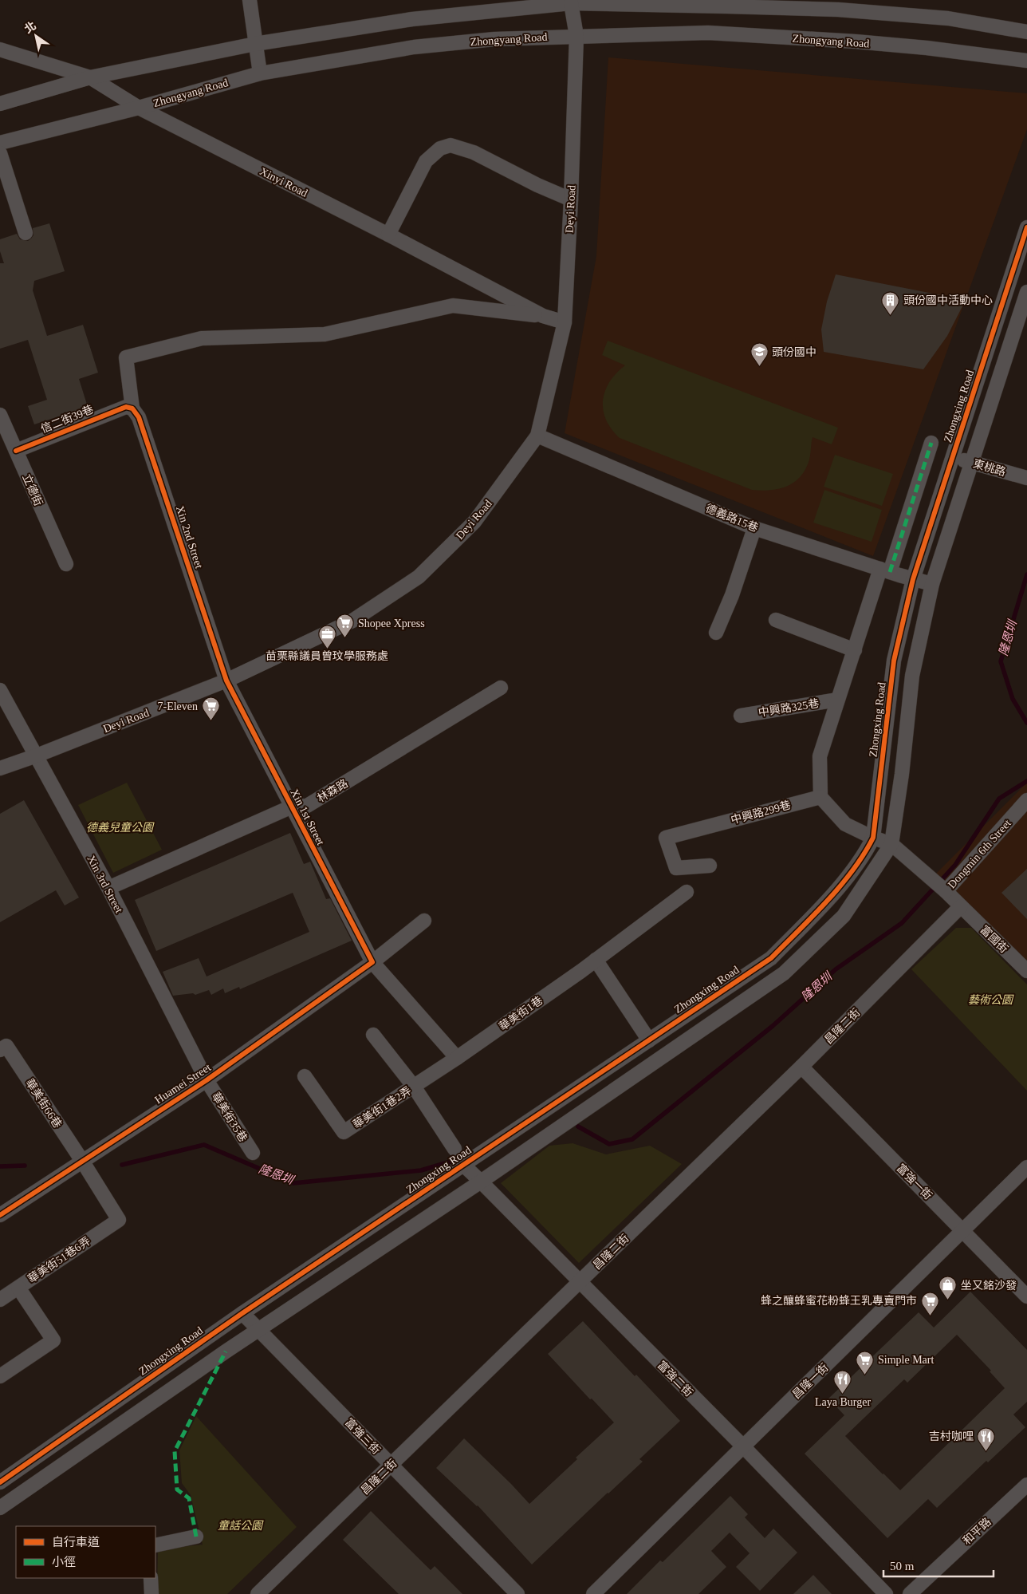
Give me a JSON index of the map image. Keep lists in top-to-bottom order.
{
  "streets": {
    "street": [
      "Zhongyang Road",
      "Xinyi Road",
      "Deyi Road",
      "Zhongxing Road",
      "信二街39巷",
      "東桃路",
      "立德街",
      "德義路15巷",
      "Xin 2nd Street",
      "中興路325巷",
      "林森路",
      "中興路299巷",
      "Xin 1st Street",
      "Dongmin 6th Street",
      "Xin 3rd Street",
      "富國街",
      "華美街1巷",
      "昌隆二街",
      "Huamei Street",
      "華美街66巷",
      "華美街1巷2弄",
      "華美街35巷",
      "富強一街",
      "華美街51巷6弄",
      "富強二街",
      "昌隆一街",
      "富強三街",
      "和平路"
    ]
  },
  "crossings": [
    ["Zhongyang Road", "Xinyi Road"],
    ["Zhongyang Road", "Deyi Road"],
    ["Xinyi Road", "Deyi Road"],
    ["Deyi Road", "德義路15巷"],
    ["Deyi Road", "Xin 2nd Street"],
    ["Deyi Road", "Xin 1st Street"],
    ["Deyi Road", "Xin 3rd Street"],
    ["Zhongxing Road", "東桃路"],
    ["Zhongxing Road", "德義路15巷"],
    ["Zhongxing Road", "富強二街"],
    ["Zhongxing Road", "富強三街"],
    ["信二街39巷", "立德街"],
    ["信二街39巷", "Xin 2nd Street"],
    ["Xin 2nd Street", "Xin 1st Street"],
    ["林森路", "Xin 1st Street"],
    ["林森路", "Xin 3rd Street"],
    ["Xin 1st Street", "Huamei Street"],
    ["Dongmin 6th Street", "富國街"],
    ["Dongmin 6th Street", "昌隆二街"],
    ["Xin 3rd Street", "Huamei Street"],
    ["Xin 3rd Street", "華美街35巷"],
    ["富國街", "昌隆二街"],
    ["華美街1巷", "華美街1巷2弄"],
    ["昌隆二街", "富強一街"],
    ["昌隆二街", "富強二街"],
    ["昌隆二街", "富強三街"],
    ["Huamei Street", "華美街66巷"],
    ["Huamei Street", "華美街35巷"],
    ["華美街66巷", "華美街51巷6弄"],
    ["富強一街", "昌隆一街"],
    ["富強二街", "昌隆一街"]
  ],
  "water": ["隆恩圳"],
  "parks": ["德義兒童公園", "藝術公園", "童話公園"],
  "places": {
    "building": ["頭份國中活動中心"],
    "school or university": ["頭份國中"],
    "supermarket": [
      "Shopee Xpress",
      "7-Eleven",
      "蜂之釀蜂蜜花粉蜂王乳專賣門市",
      "Simple Mart"
    ],
    "office": ["苗栗縣議員曾玟學服務處"],
    "shop": ["坐又銘沙發"],
    "restaurant": ["Laya Burger", "吉村咖哩"]
  },
  "legend": ["自行車道", "小徑"],
  "scale_bar": "50 m",
  "north": "top left"
}
